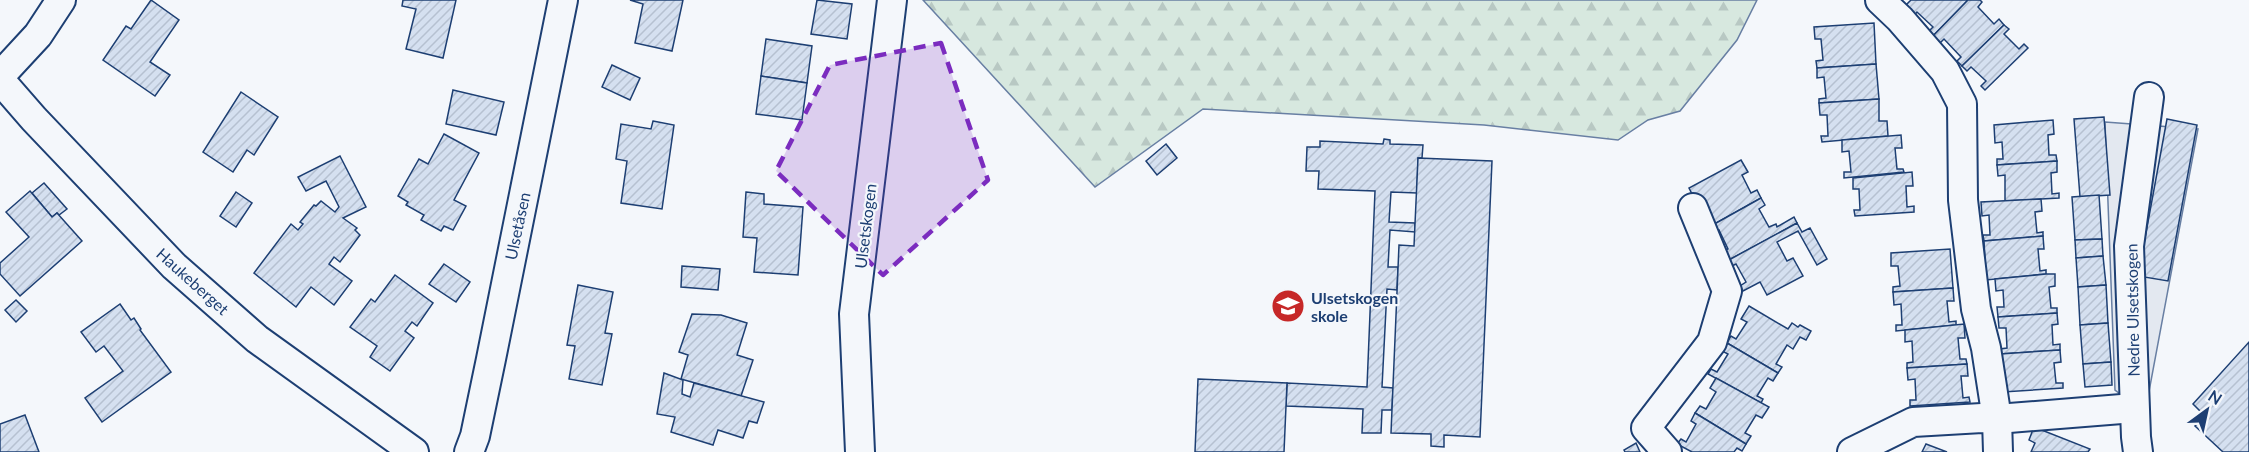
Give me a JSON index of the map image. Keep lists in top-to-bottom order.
{
  "streets": {
    "street": [
      "Ulsetåsen",
      "Ulsetskogen",
      "Haukeberget",
      "Nedre Ulsetskogen"
    ]
  },
  "places": {
    "school or university": ["Ulsetskogen skole"]
  },
  "north": "top right"
}
